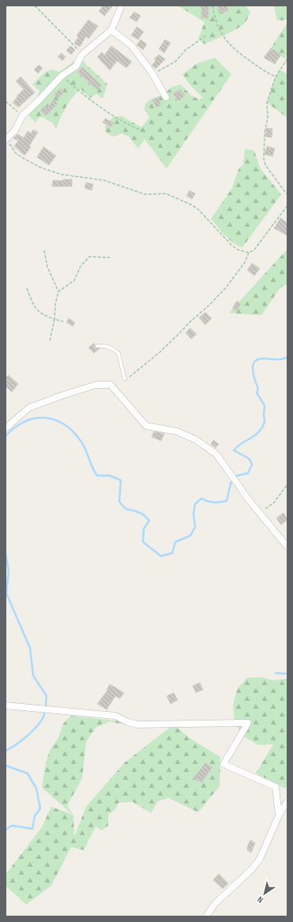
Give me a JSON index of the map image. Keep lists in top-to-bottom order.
{
  "north": "bottom left"
}
